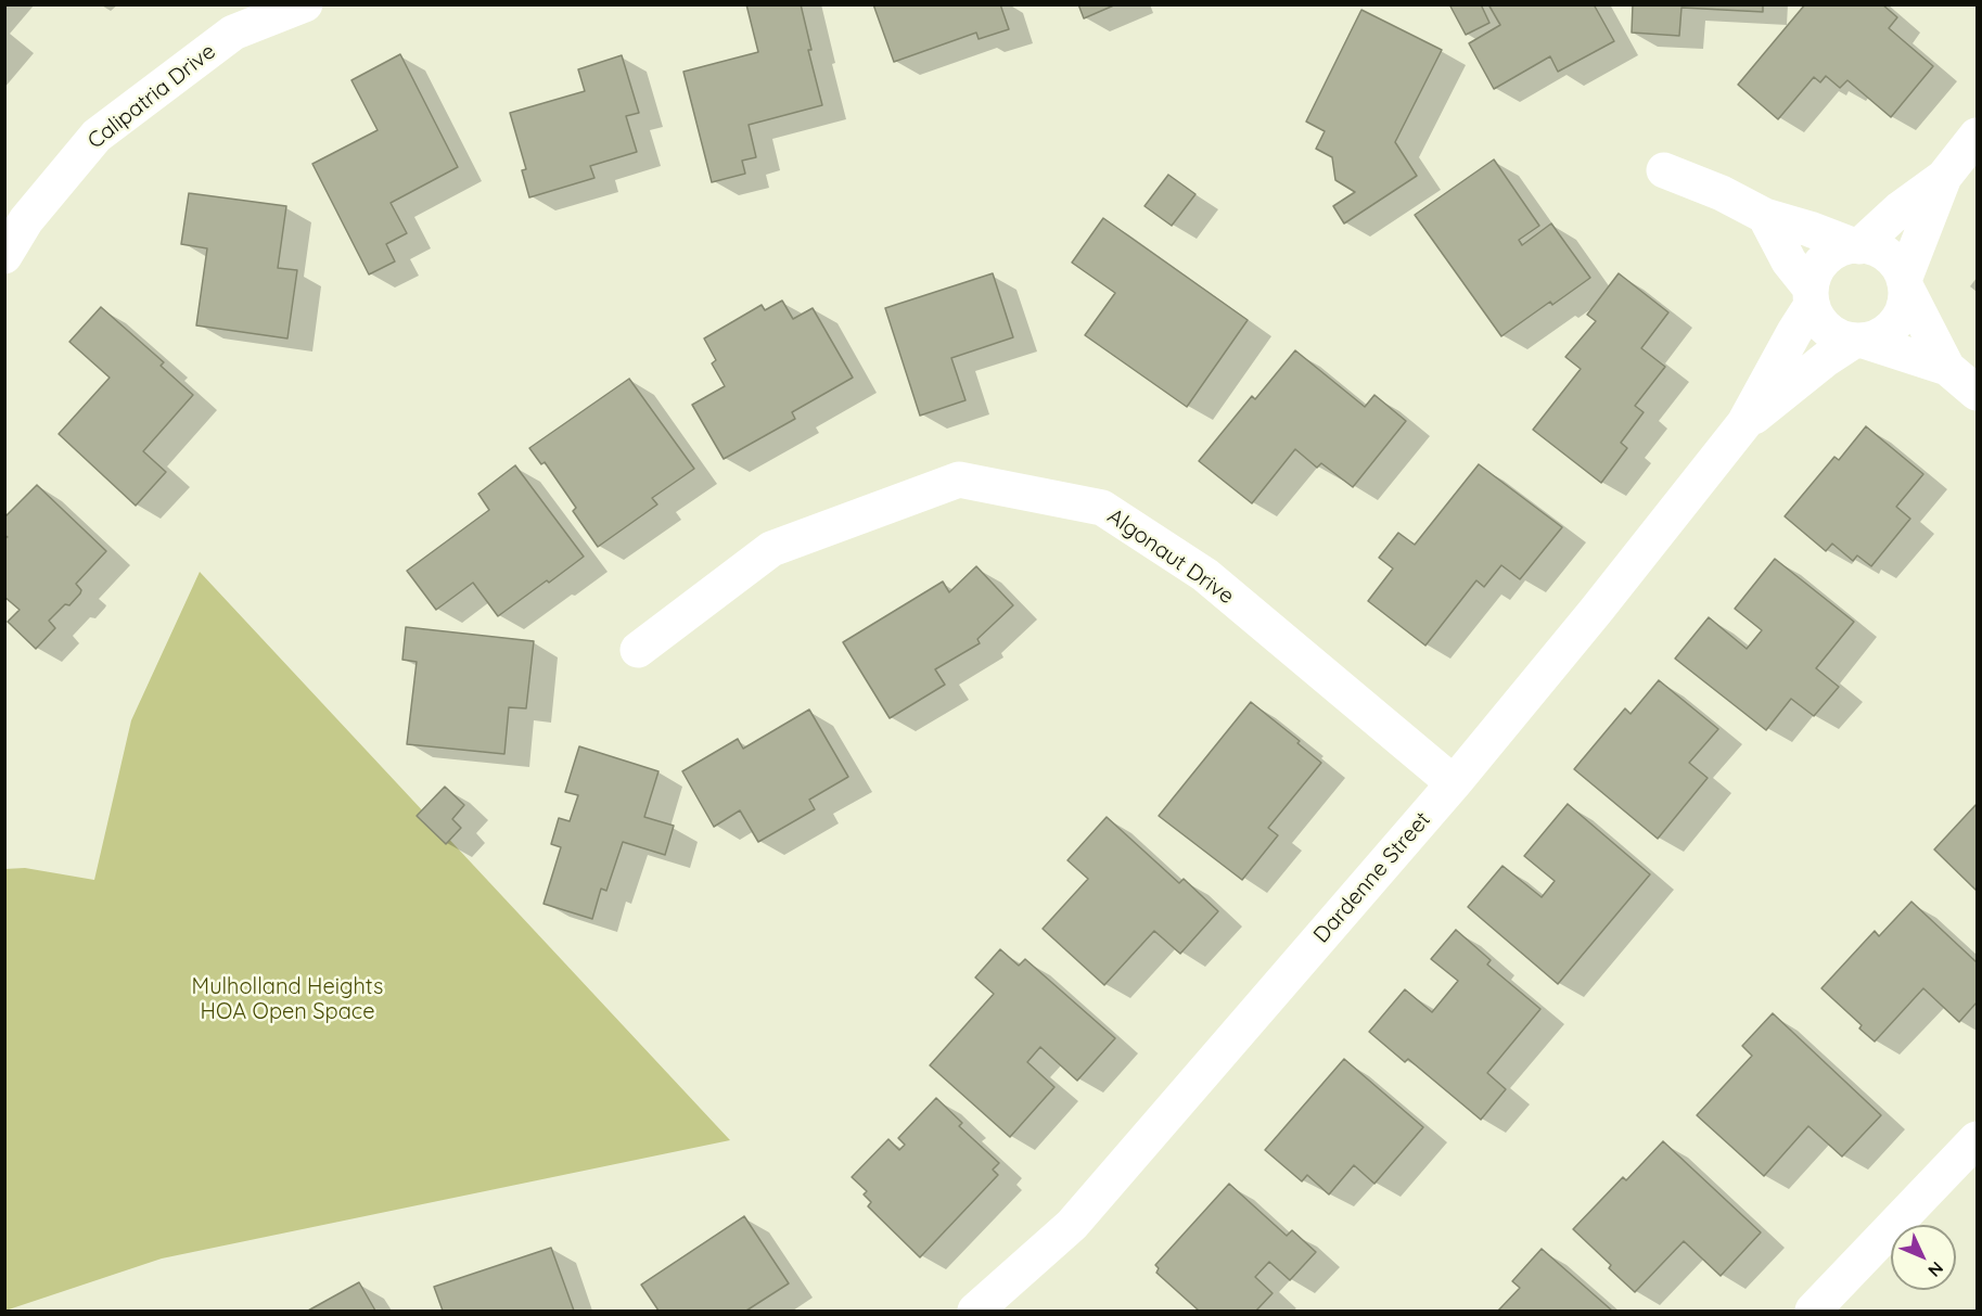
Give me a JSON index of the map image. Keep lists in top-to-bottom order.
{
  "streets": {
    "street": ["Calipatria Drive", "Algonaut Drive", "Dardenne Street"]
  },
  "crossings": [
    ["Algonaut Drive", "Dardenne Street"]
  ],
  "parks": ["Mulholland Heights HOA Open Space"],
  "north": "bottom right"
}
